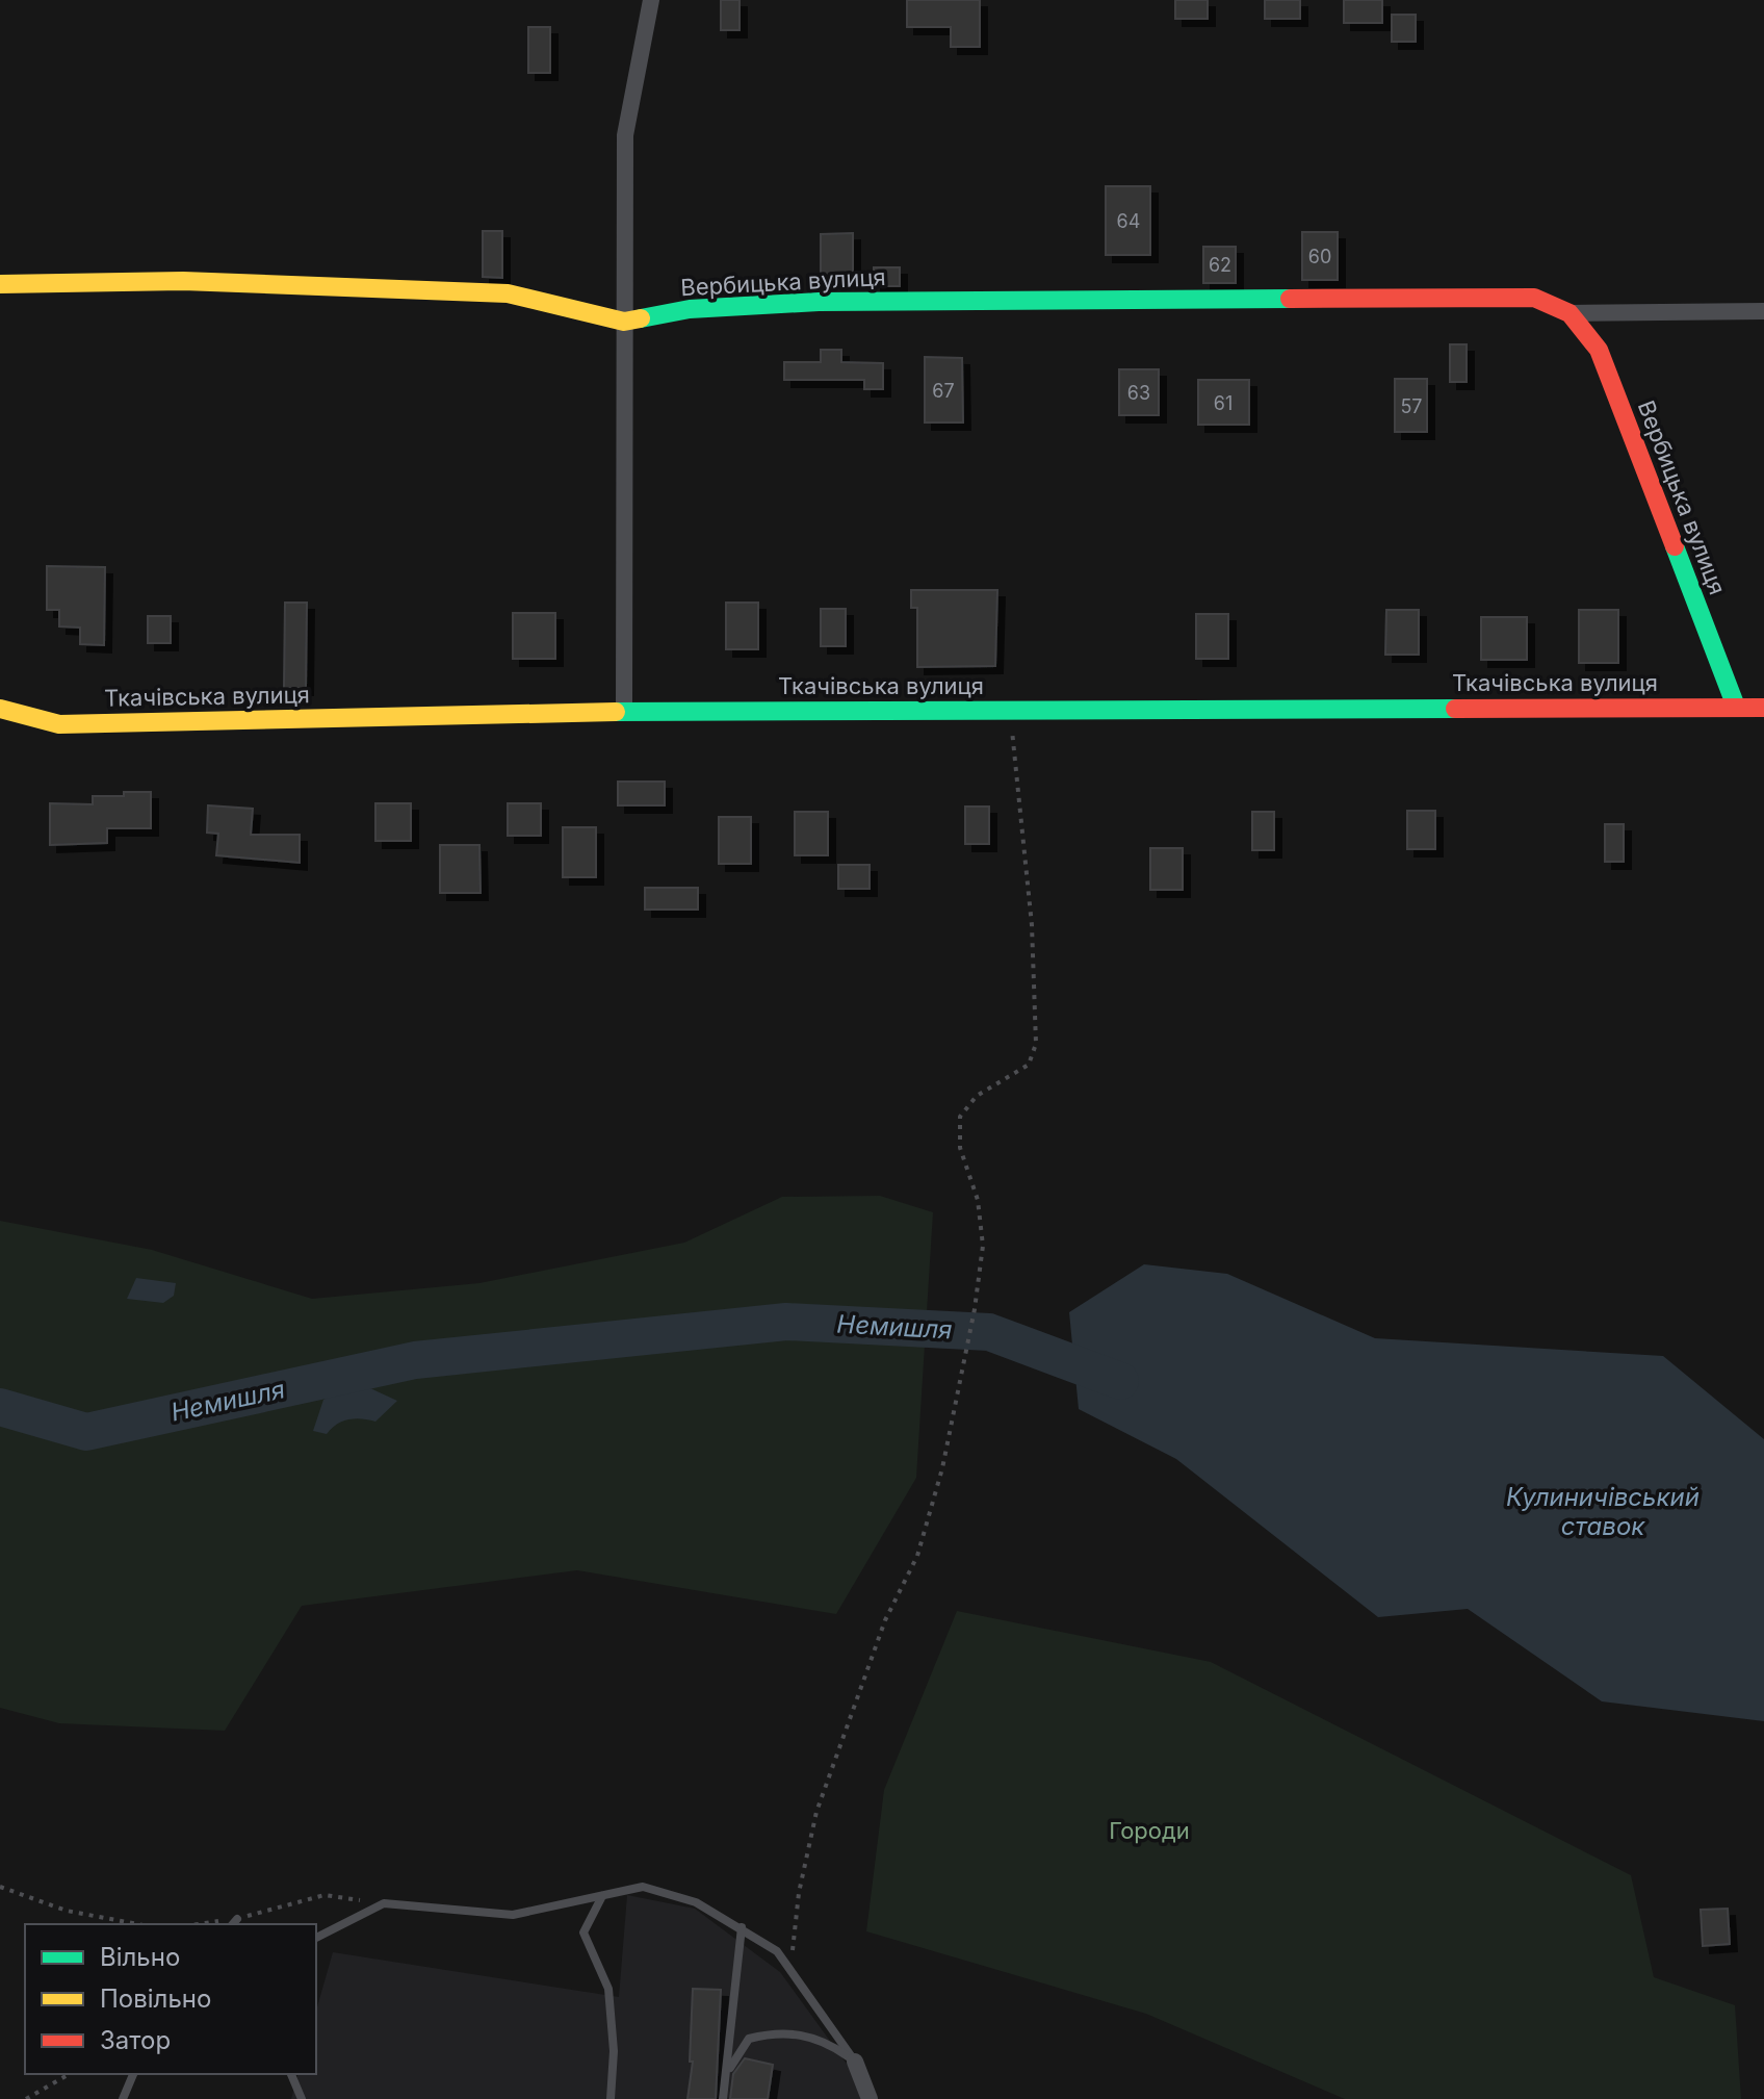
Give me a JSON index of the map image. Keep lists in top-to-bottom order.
{
  "streets": {
    "street": ["Вербицька вулиця", "Ткачівська вулиця"]
  },
  "crossings": [
    ["Вербицька вулиця", "Ткачівська вулиця"]
  ],
  "water": ["Немишля", "Кулиничівський ставок"],
  "parks": ["Городи"],
  "house_numbers": [
    "64",
    "60",
    "62",
    "67",
    "63",
    "61",
    "57"
  ],
  "legend": ["Вільно", "Повільно", "Затор"]
}
